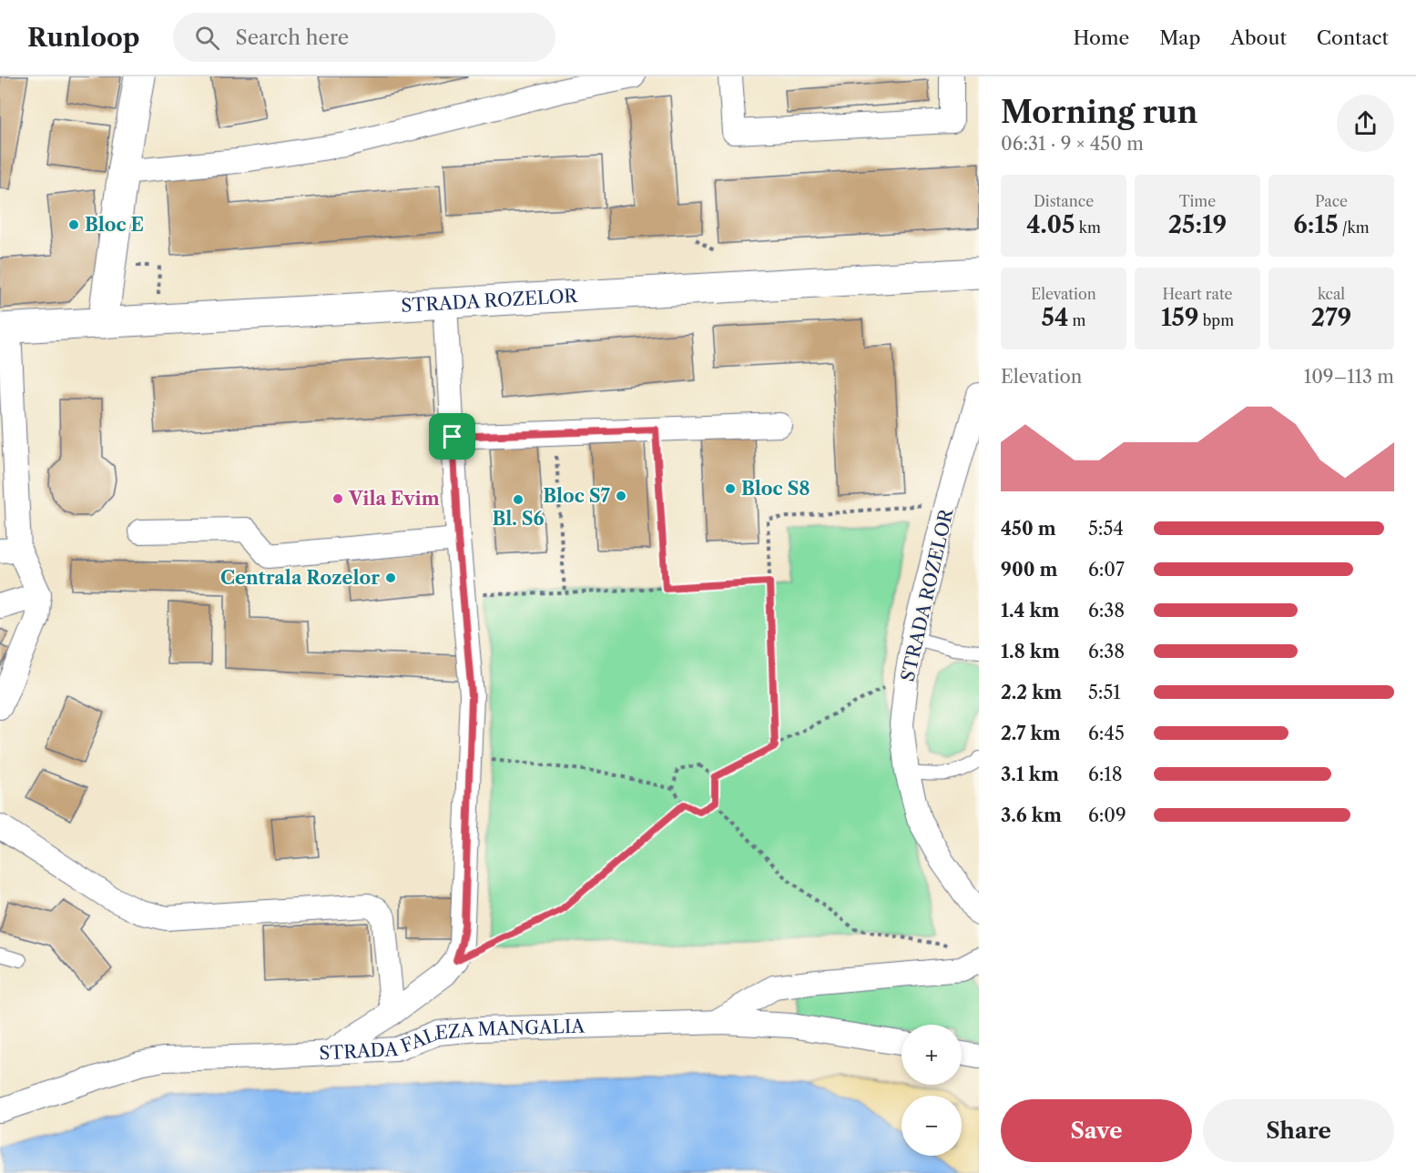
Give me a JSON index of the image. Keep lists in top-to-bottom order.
{
  "streets": {
    "street": ["STRADA ROZELOR", "STRADA FALEZA MANGALIA"]
  },
  "places": [
    "Bloc E",
    "Bloc S8",
    "Bloc S7",
    "Vila Evim",
    "Bl. S6",
    "Centrala Rozelor"
  ],
  "page": {
    "header": "Runloop",
    "search": "Search here",
    "nav": [
      "Home",
      "Map",
      "About",
      "Contact"
    ],
    "heading": ["Morning run", "06:31 · 9 × 450 m"],
    "stats": [
      ["Distance", "4.05 km"],
      ["Time", "25:19"],
      ["Pace", "6:15 /km"],
      ["Elevation", "54 m"],
      ["Heart rate", "159 bpm"],
      ["kcal", "279"]
    ],
    "chart": ["Elevation", "109–113 m"],
    "list": [
      {
        "name": "450 m",
        "note": "5:54"
      },
      {
        "name": "900 m",
        "note": "6:07"
      },
      {
        "name": "1.4 km",
        "note": "6:38"
      },
      {
        "name": "1.8 km",
        "note": "6:38"
      },
      {
        "name": "2.2 km",
        "note": "5:51"
      },
      {
        "name": "2.7 km",
        "note": "6:45"
      },
      {
        "name": "3.1 km",
        "note": "6:18"
      },
      {
        "name": "3.6 km",
        "note": "6:09"
      }
    ],
    "map_buttons": ["+", "−"],
    "buttons": ["Save", "Share"]
  }
}
